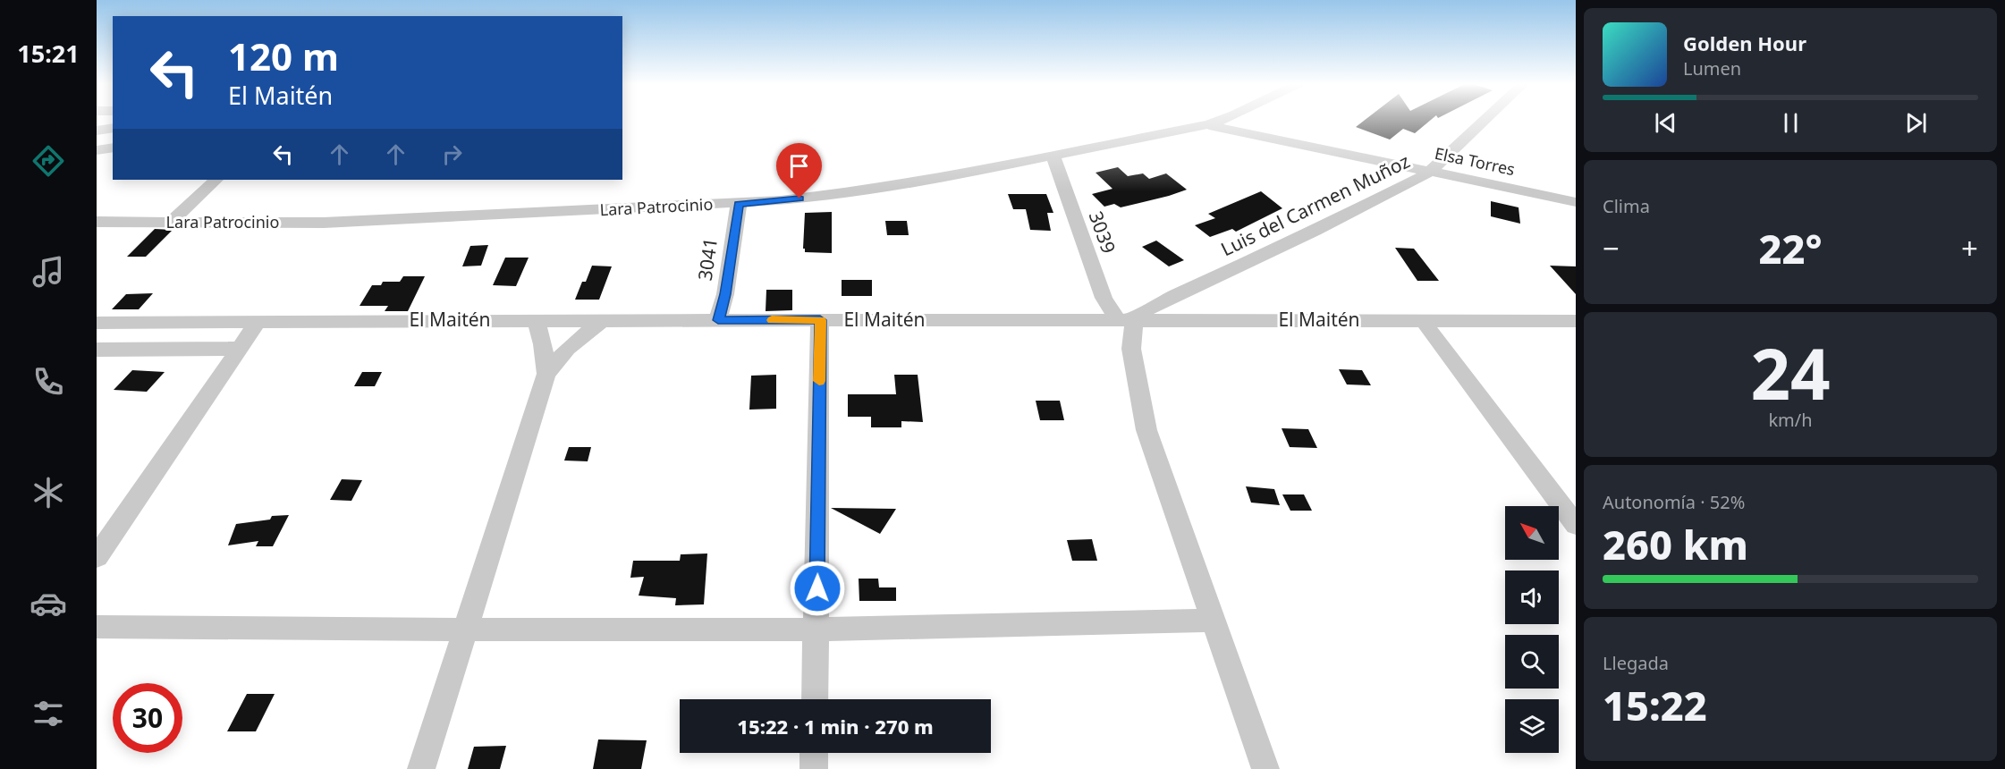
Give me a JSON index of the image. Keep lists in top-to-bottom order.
{
  "streets": {
    "street": [
      "Elsa Torres",
      "Luis del Carmen Muñoz",
      "Lara Patrocinio",
      "3039",
      "3041",
      "El Maitén"
    ]
  },
  "crossings": [
    ["Elsa Torres", "Luis del Carmen Muñoz"],
    ["Elsa Torres", "Lara Patrocinio"],
    ["Luis del Carmen Muñoz", "3039"],
    ["Luis del Carmen Muñoz", "El Maitén"],
    ["Lara Patrocinio", "3039"],
    ["Lara Patrocinio", "3041"],
    ["3039", "El Maitén"],
    ["3041", "El Maitén"]
  ],
  "north": "top left",
  "page": {
    "tabs": "15:21",
    "turn": ["120 m", "El Maitén"],
    "song": ["Golden Hour", "Lumen"],
    "tile": [
      "Clima",
      ["24", "km/h"],
      ["Autonomía · 52%", "260 km"],
      ["Llegada", "15:22"]
    ],
    "heat": ["−", "22°", "+"],
    "limit": "30",
    "trip": "15:22 · 1 min · 270 m"
  }
}
